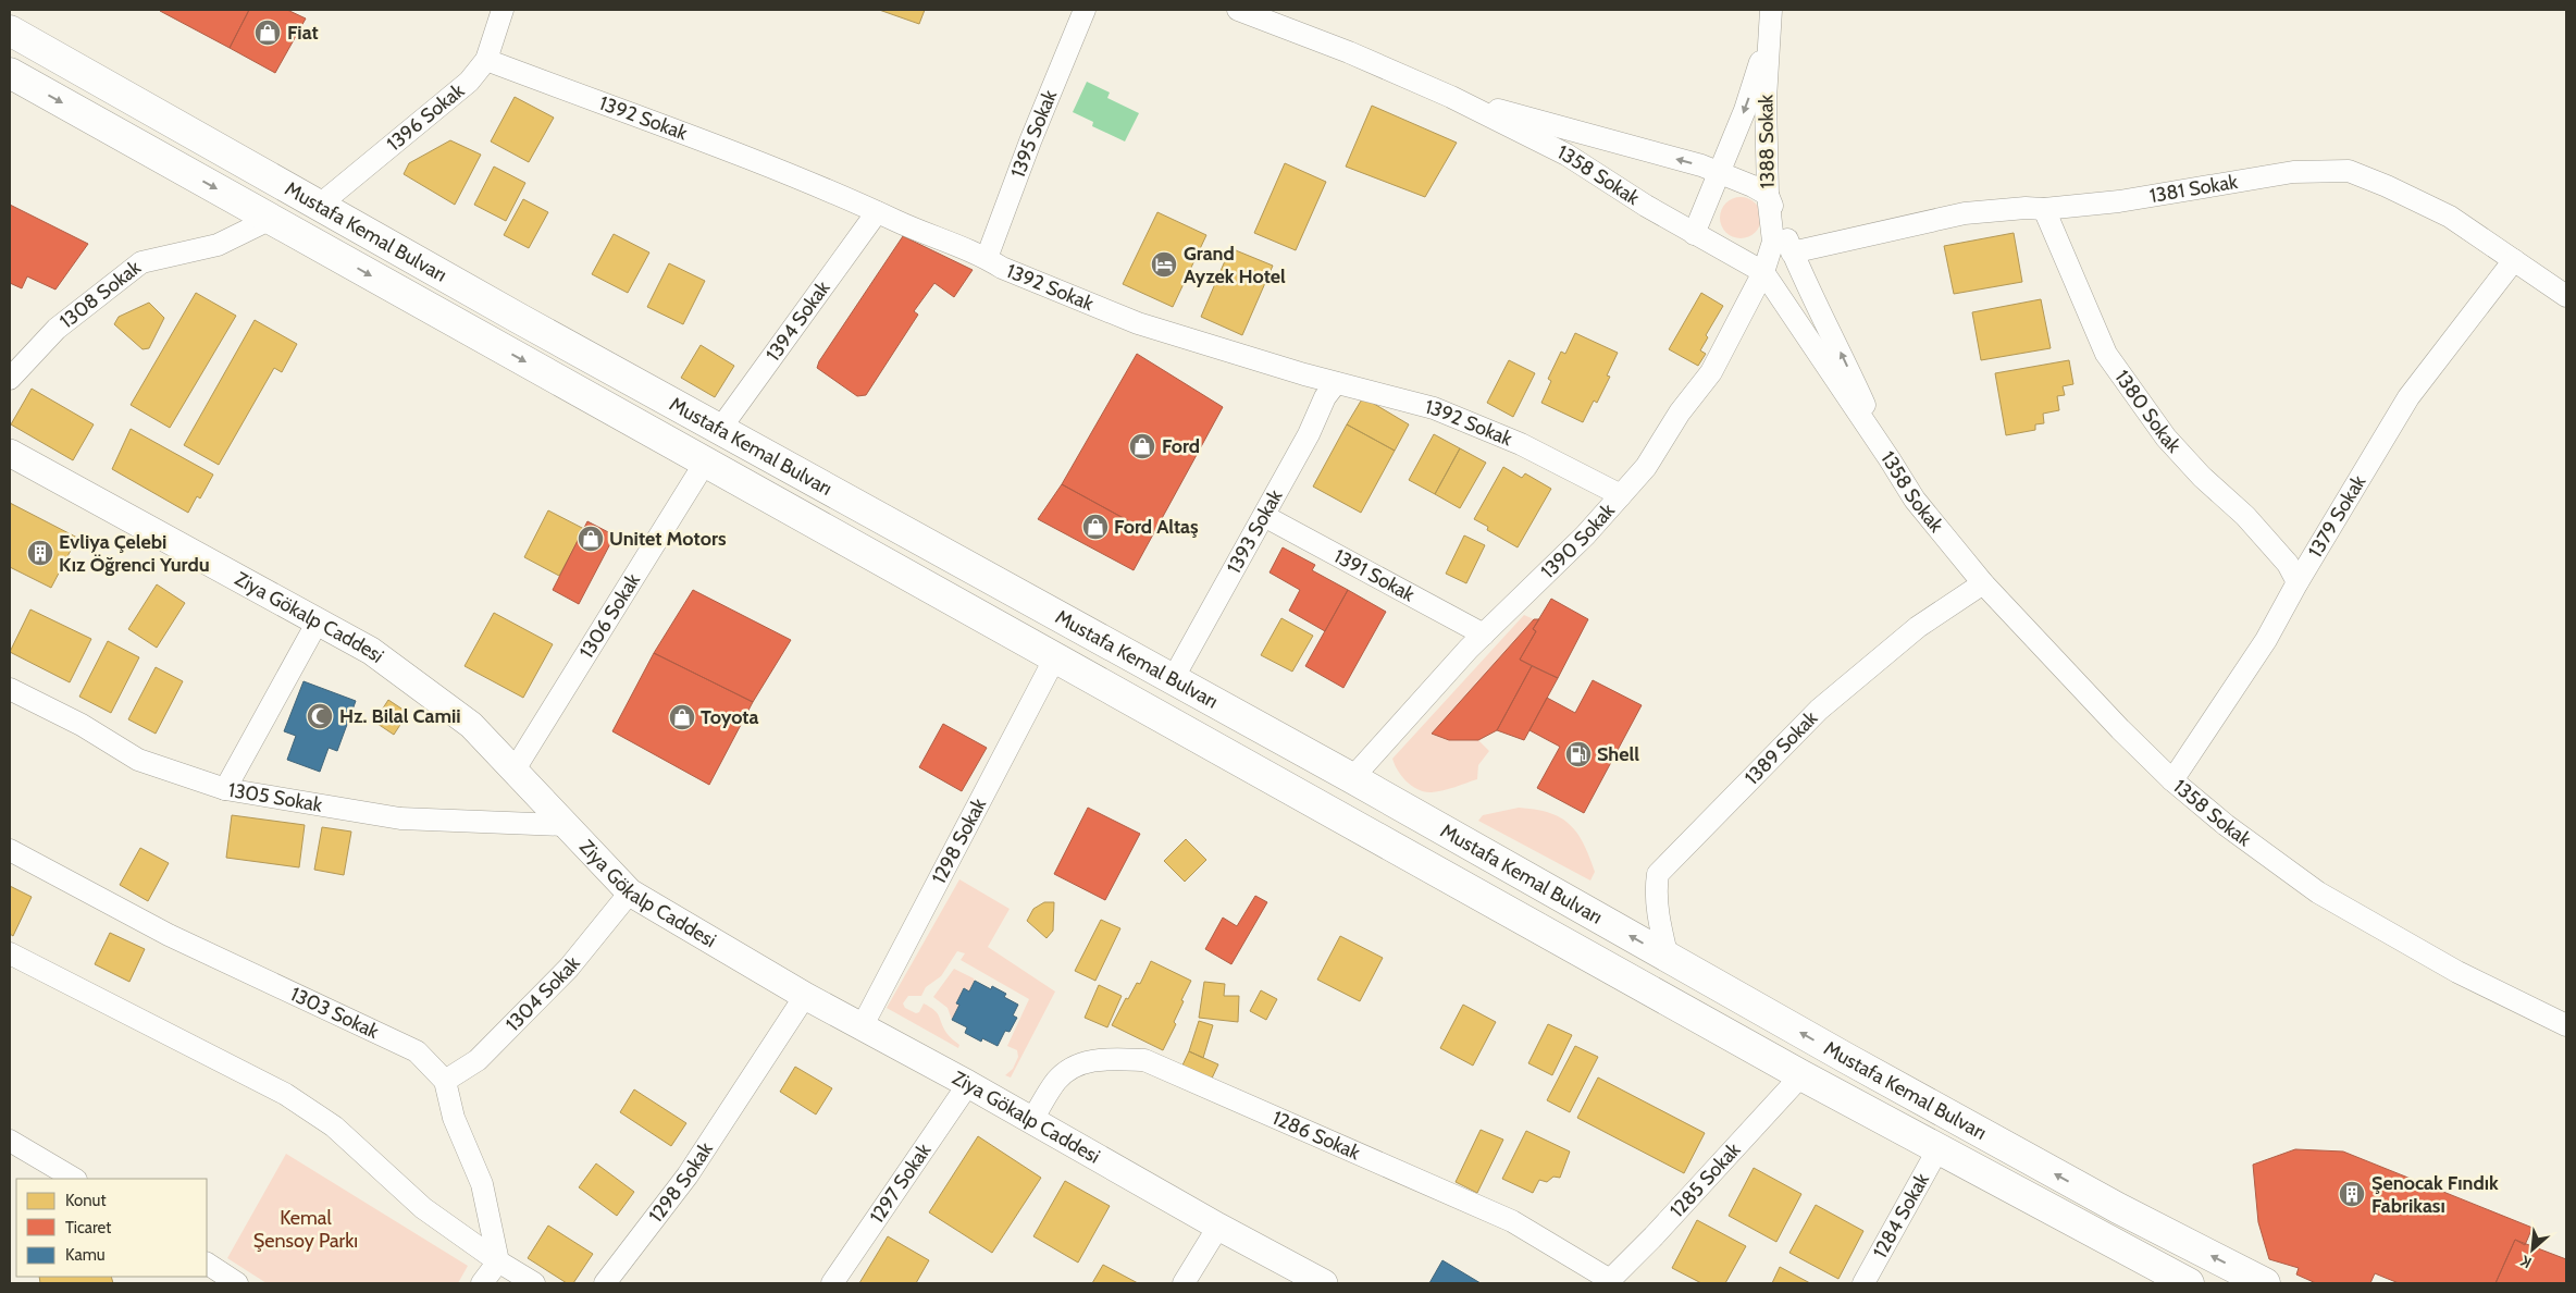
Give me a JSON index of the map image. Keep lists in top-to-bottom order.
{
  "streets": {
    "highway": ["Mustafa Kemal Bulvarı"],
    "street": [
      "1396 Sokak",
      "1392 Sokak",
      "1395 Sokak",
      "1388 Sokak",
      "1358 Sokak",
      "1381 Sokak",
      "1308 Sokak",
      "1394 Sokak",
      "1380 Sokak",
      "1379 Sokak",
      "1393 Sokak",
      "1390 Sokak",
      "1391 Sokak",
      "1306 Sokak",
      "Ziya Gökalp Caddesi",
      "1389 Sokak",
      "1305 Sokak",
      "1298 Sokak",
      "1304 Sokak",
      "1303 Sokak",
      "1286 Sokak",
      "1285 Sokak",
      "1297 Sokak",
      "1284 Sokak"
    ]
  },
  "crossings": [
    ["1396 Sokak", "1392 Sokak"],
    ["1396 Sokak", "Mustafa Kemal Bulvarı"],
    ["1392 Sokak", "1395 Sokak"],
    ["1392 Sokak", "1394 Sokak"],
    ["1392 Sokak", "1393 Sokak"],
    ["1392 Sokak", "1390 Sokak"],
    ["1388 Sokak", "1358 Sokak"],
    ["1388 Sokak", "1390 Sokak"],
    ["1358 Sokak", "1379 Sokak"],
    ["1358 Sokak", "1390 Sokak"],
    ["1358 Sokak", "1389 Sokak"],
    ["1381 Sokak", "1380 Sokak"],
    ["1381 Sokak", "1379 Sokak"],
    ["Mustafa Kemal Bulvarı", "1308 Sokak"],
    ["Mustafa Kemal Bulvarı", "1394 Sokak"],
    ["Mustafa Kemal Bulvarı", "1393 Sokak"],
    ["Mustafa Kemal Bulvarı", "1390 Sokak"],
    ["Mustafa Kemal Bulvarı", "1306 Sokak"],
    ["Mustafa Kemal Bulvarı", "1389 Sokak"],
    ["Mustafa Kemal Bulvarı", "1298 Sokak"],
    ["Mustafa Kemal Bulvarı", "1285 Sokak"],
    ["Mustafa Kemal Bulvarı", "1284 Sokak"],
    ["1380 Sokak", "1379 Sokak"],
    ["1393 Sokak", "1391 Sokak"],
    ["1390 Sokak", "1391 Sokak"],
    ["1306 Sokak", "Ziya Gökalp Caddesi"],
    ["Ziya Gökalp Caddesi", "1305 Sokak"],
    ["Ziya Gökalp Caddesi", "1298 Sokak"],
    ["Ziya Gökalp Caddesi", "1304 Sokak"],
    ["Ziya Gökalp Caddesi", "1286 Sokak"],
    ["Ziya Gökalp Caddesi", "1297 Sokak"],
    ["1304 Sokak", "1303 Sokak"],
    ["1286 Sokak", "1285 Sokak"]
  ],
  "parks": ["Kemal Şensoy Parkı"],
  "places": {
    "shop": [
      "Fiat",
      "Ford",
      "Ford Altaş",
      "Unitet Motors",
      "Toyota"
    ],
    "hotel": ["Grand Ayzek Hotel"],
    "building": ["Evliya Çelebi Kız Öğrenci Yurdu", "Şenocak Fındık Fabrikası"],
    "mosque": ["Hz. Bilal Camii"],
    "fuel station": ["Shell"]
  },
  "legend": ["Konut", "Ticaret", "Kamu"],
  "north": "bottom left"
}
